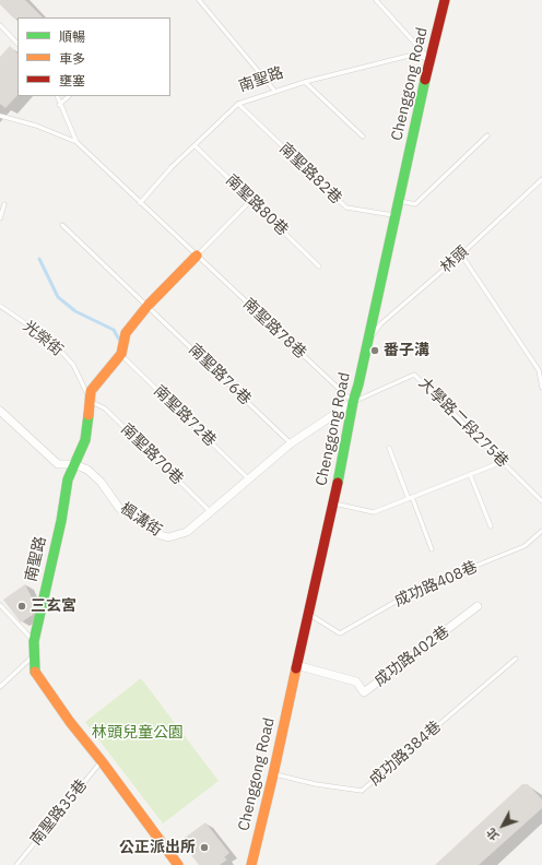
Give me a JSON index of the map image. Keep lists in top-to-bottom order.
{
  "streets": {
    "main road": ["南聖路", "Chenggong Road"],
    "street": ["楓溝街", "成功路402巷"],
    "lane": [
      "南聖路82巷",
      "南聖路80巷",
      "林頭",
      "南聖路78巷",
      "光榮街",
      "南聖路76巷",
      "南聖路72巷",
      "大學路二段275巷",
      "南聖路70巷",
      "成功路408巷",
      "成功路384巷",
      "南聖路35巷"
    ]
  },
  "crossings": [
    ["南聖路", "Chenggong Road"],
    ["南聖路", "南聖路82巷"],
    ["南聖路", "南聖路80巷"],
    ["南聖路", "南聖路78巷"],
    ["南聖路", "光榮街"],
    ["南聖路", "南聖路76巷"],
    ["南聖路", "南聖路72巷"],
    ["南聖路", "南聖路70巷"],
    ["南聖路", "楓溝街"],
    ["南聖路", "南聖路35巷"],
    ["Chenggong Road", "南聖路82巷"],
    ["Chenggong Road", "林頭"],
    ["Chenggong Road", "南聖路78巷"],
    ["Chenggong Road", "大學路二段275巷"],
    ["Chenggong Road", "楓溝街"],
    ["Chenggong Road", "成功路408巷"],
    ["Chenggong Road", "成功路402巷"],
    ["Chenggong Road", "成功路384巷"],
    ["南聖路78巷", "大學路二段275巷"],
    ["南聖路78巷", "楓溝街"],
    ["光榮街", "南聖路70巷"],
    ["南聖路76巷", "楓溝街"],
    ["南聖路72巷", "楓溝街"],
    ["大學路二段275巷", "楓溝街"],
    ["南聖路70巷", "楓溝街"]
  ],
  "parks": ["林頭兒童公園"],
  "places": ["番子溝", "三玄宮", "公正派出所"],
  "legend": ["順暢", "車多", "壅塞"],
  "north": "bottom left"
}
